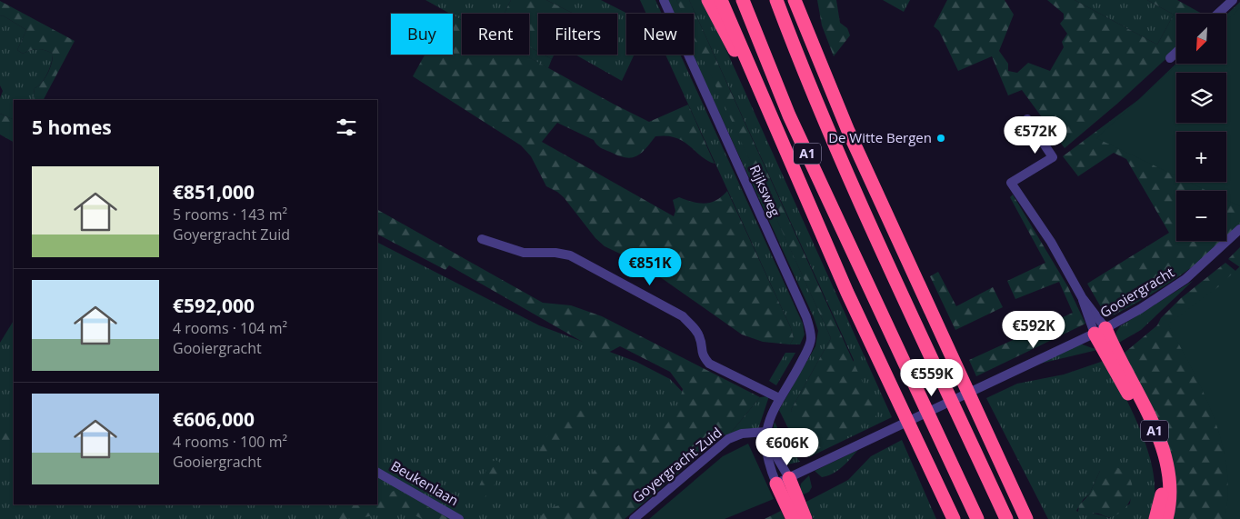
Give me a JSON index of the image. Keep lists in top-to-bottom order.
{
  "streets": {
    "highway": ["A1"],
    "street": [
      "Rijksweg",
      "Gooiergracht",
      "Goyergracht Zuid",
      "Beukenlaan"
    ]
  },
  "crossings": [
    ["A1", "Gooiergracht"]
  ],
  "places": ["De Witte Bergen"],
  "north": "bottom left",
  "page": {
    "map_buttons": ["+", "−"],
    "chip": [
      "Buy",
      "Rent",
      "Filters",
      "New"
    ],
    "heading": "5 homes",
    "price": [
      "€572K",
      "€851K",
      "€592K",
      "€559K",
      "€606K"
    ],
    "list": [
      {
        "name": "€851,000",
        "note": "5 rooms · 143 m² · Goyergracht Zuid"
      },
      {
        "name": "€592,000",
        "note": "4 rooms · 104 m² · Gooiergracht"
      },
      {
        "name": "€606,000",
        "note": "4 rooms · 100 m² · Gooiergracht"
      }
    ]
  }
}
